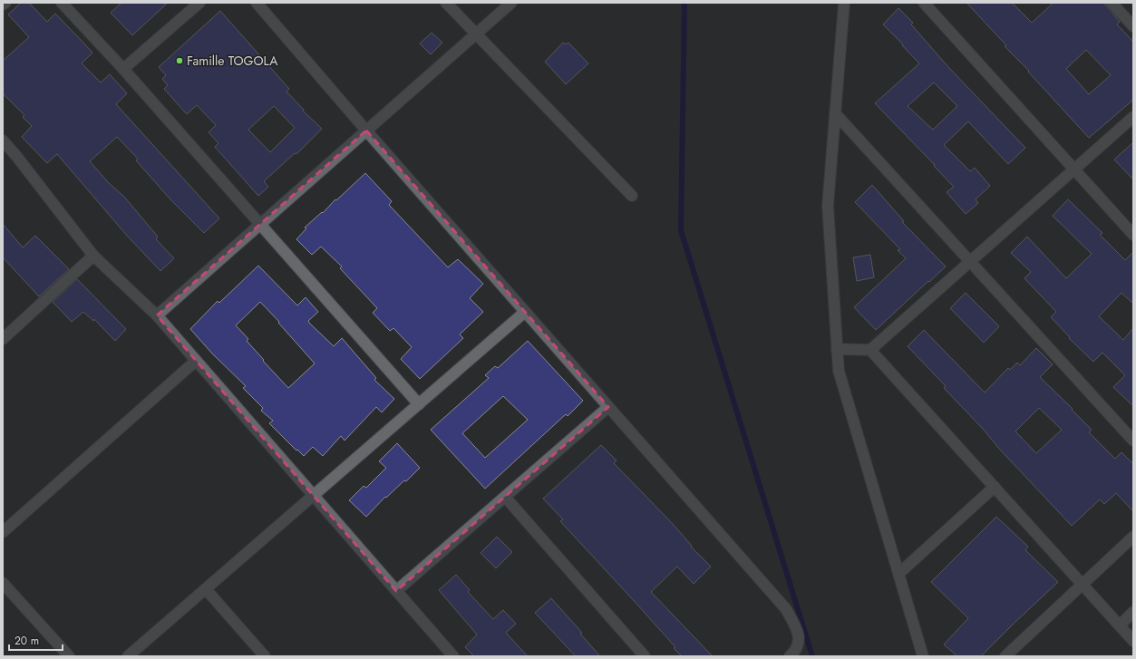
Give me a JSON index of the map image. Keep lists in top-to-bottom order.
{
  "places": ["Famille TOGOLA"],
  "scale_bar": "20 m"
}
